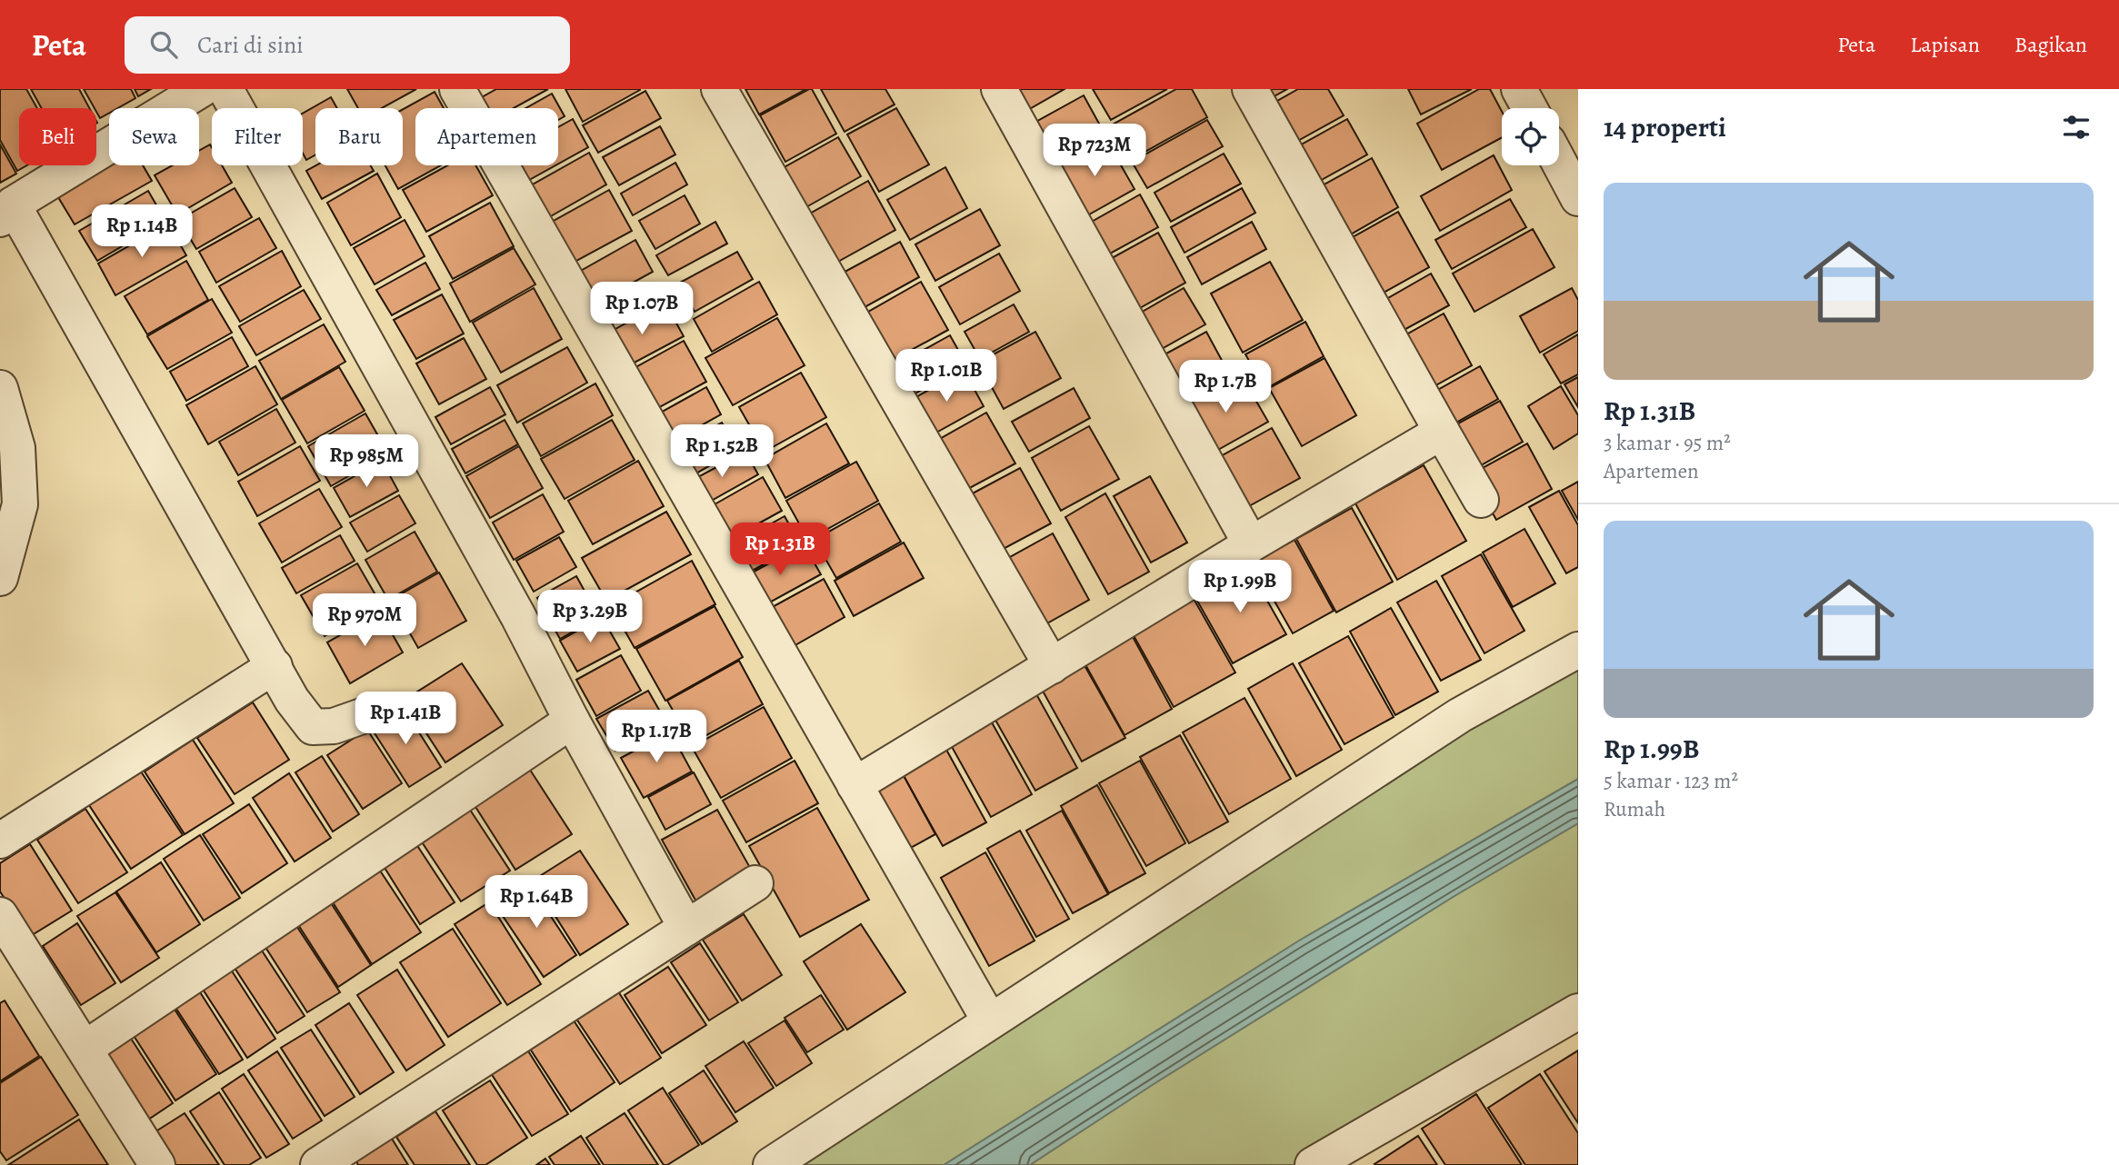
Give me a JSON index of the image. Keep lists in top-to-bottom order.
{
  "page": {
    "header": "Peta",
    "search": "Cari di sini",
    "nav": ["Peta", "Lapisan", "Bagikan"],
    "heading": "14 properti",
    "chip": [
      "Beli",
      "Sewa",
      "Filter",
      "Baru",
      "Apartemen"
    ],
    "price": [
      "Rp 723M",
      "Rp 1.14B",
      "Rp 1.07B",
      "Rp 1.01B",
      "Rp 1.7B",
      "Rp 1.52B",
      "Rp 985M",
      "Rp 1.31B",
      "Rp 1.99B",
      "Rp 3.29B",
      "Rp 970M",
      "Rp 1.41B",
      "Rp 1.17B",
      "Rp 1.64B"
    ],
    "list": [
      {
        "name": "Rp 1.31B",
        "note": "3 kamar · 95 m² · Apartemen"
      },
      {
        "name": "Rp 1.99B",
        "note": "5 kamar · 123 m² · Rumah"
      }
    ]
  }
}
